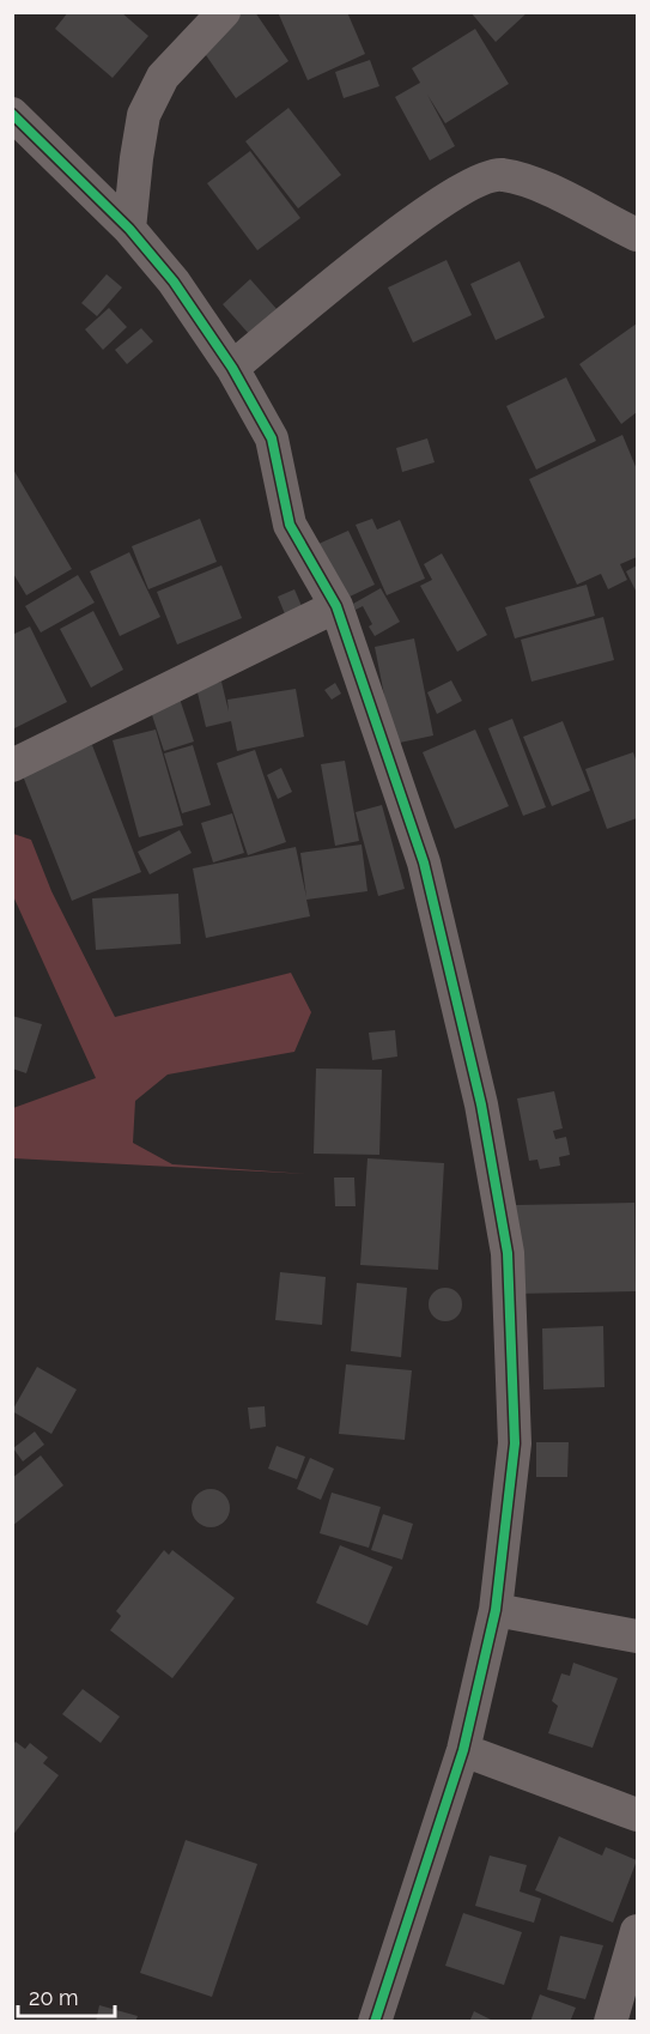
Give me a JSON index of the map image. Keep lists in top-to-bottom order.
{
  "scale_bar": "20 m"
}
